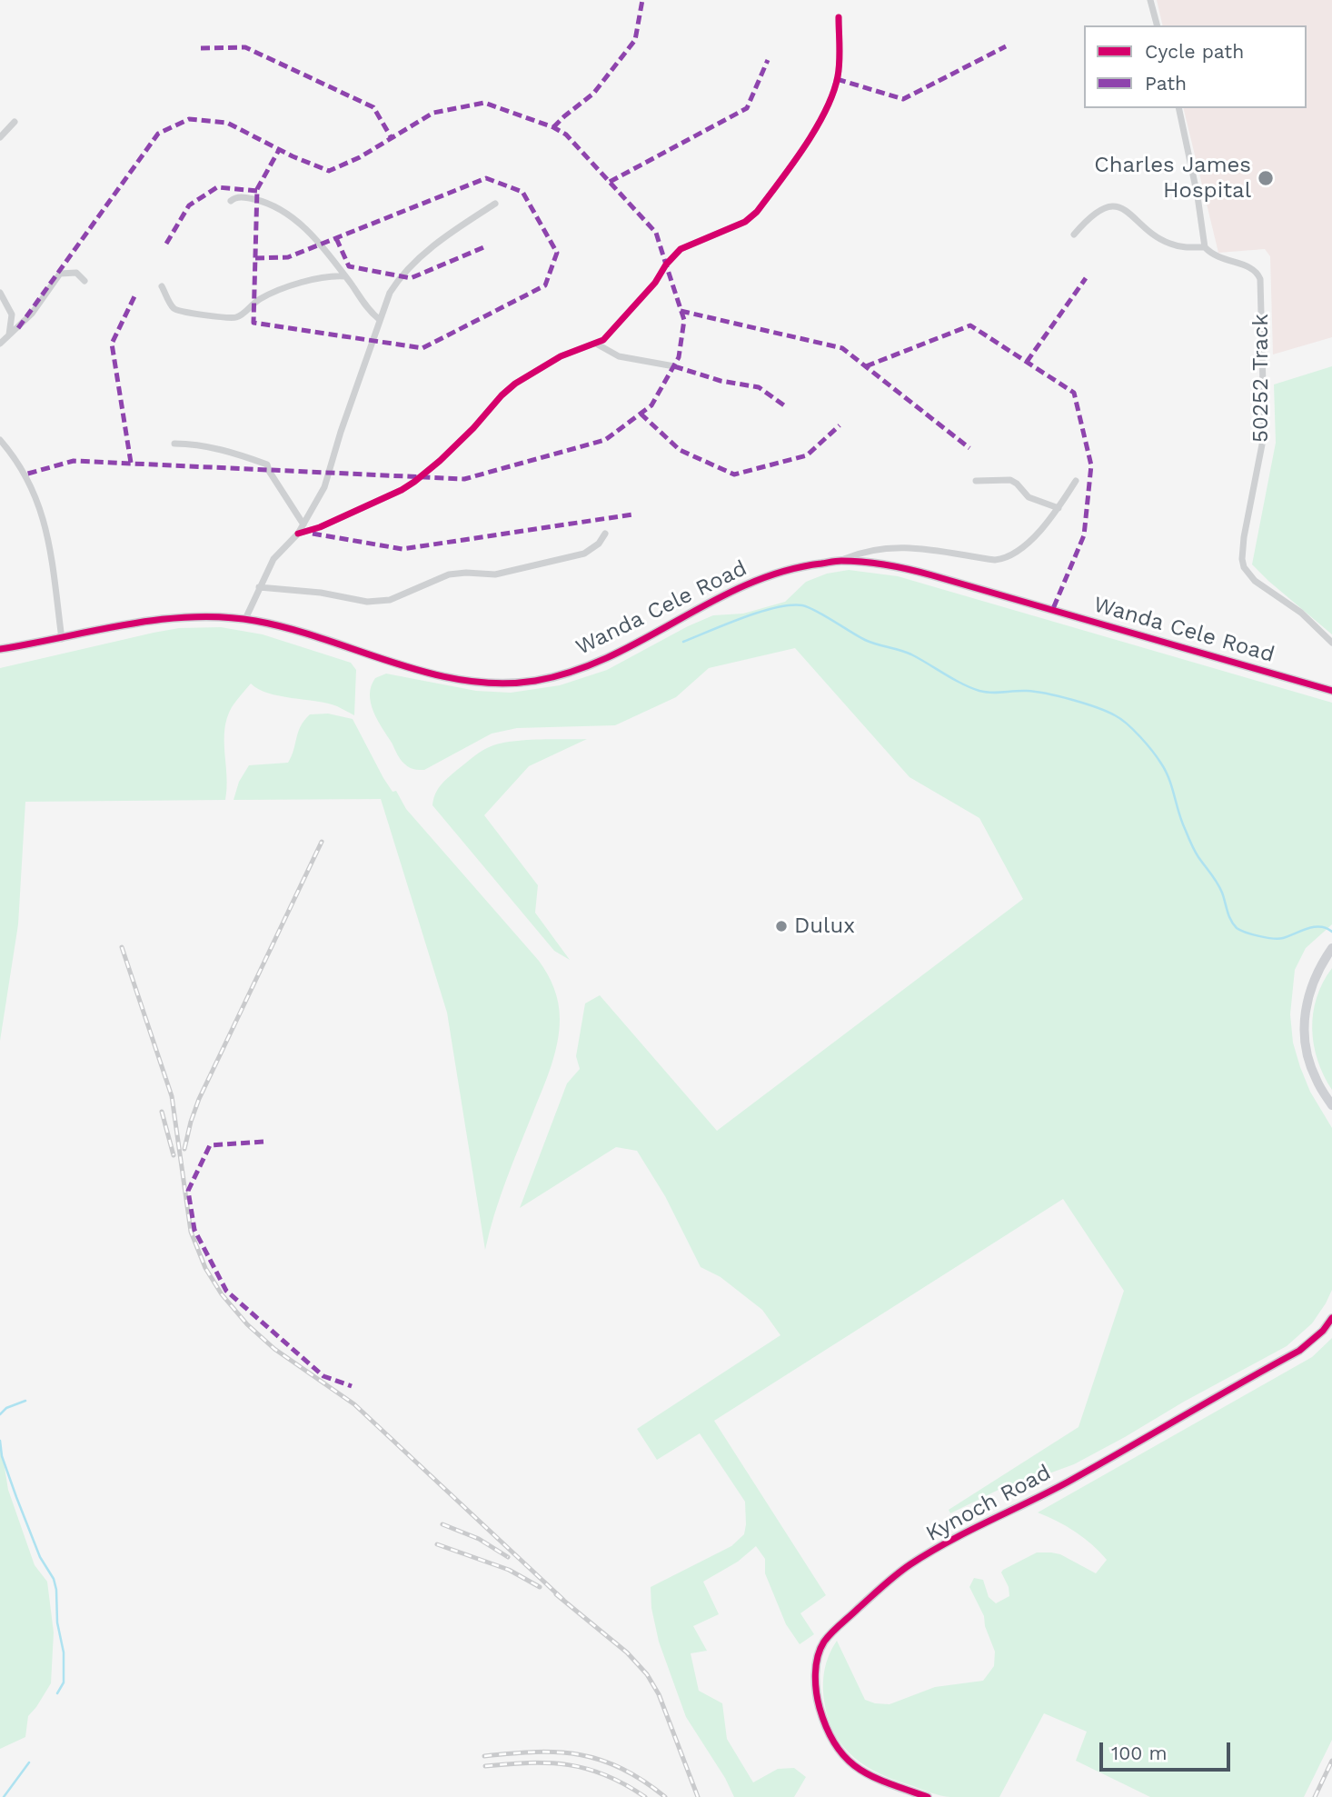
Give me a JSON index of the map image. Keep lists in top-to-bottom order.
{
  "streets": {
    "street": ["50252 Track", "Wanda Cele Road", "Kynoch Road"]
  },
  "places": ["Charles James Hospital", "Dulux"],
  "legend": ["Cycle path", "Path"],
  "scale_bar": "100 m"
}
